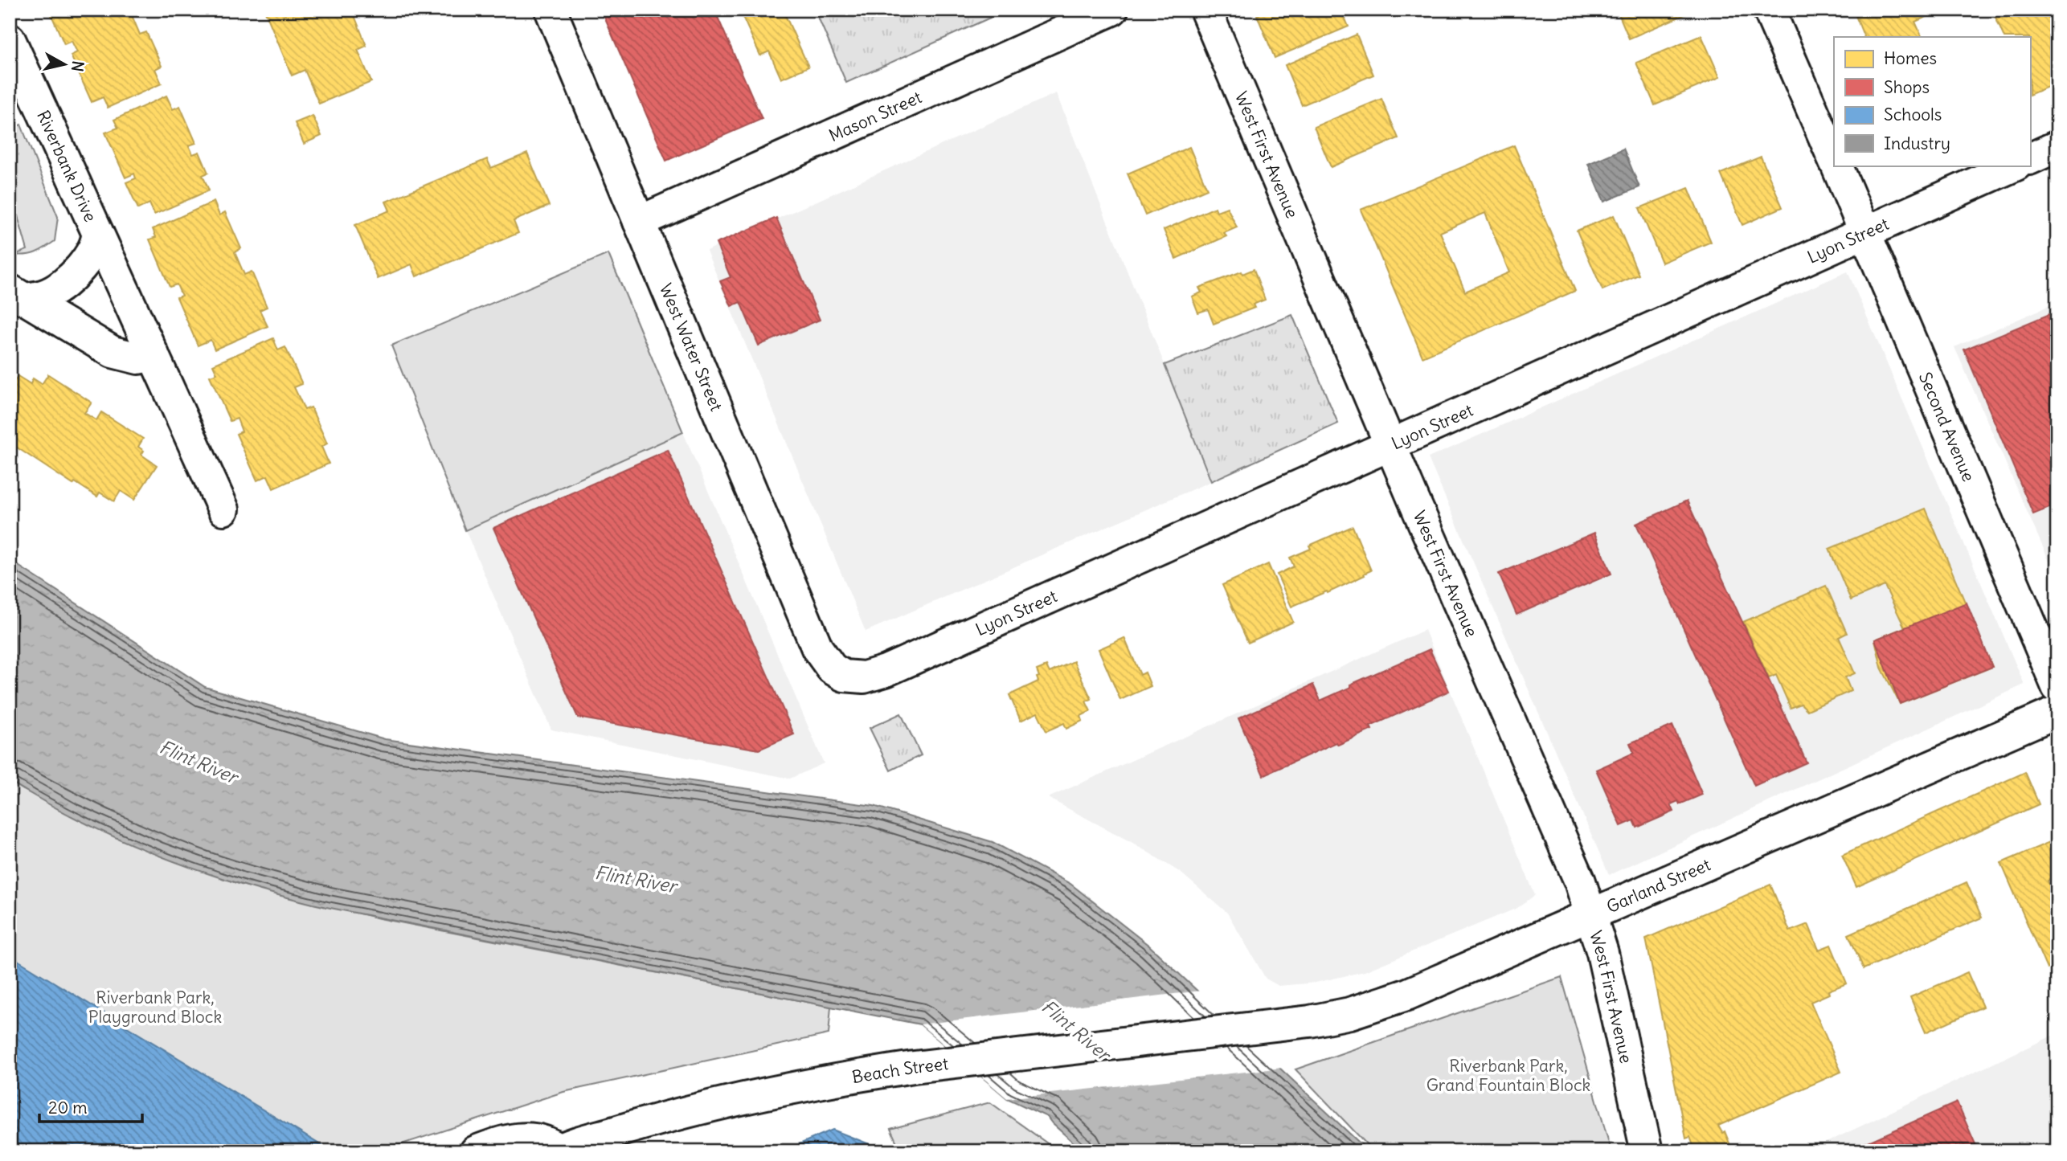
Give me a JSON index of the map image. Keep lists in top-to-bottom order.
{
  "streets": {
    "street": [
      "Mason Street",
      "West First Avenue",
      "Riverbank Drive",
      "Lyon Street",
      "West Water Street",
      "Second Avenue",
      "Garland Street",
      "Beach Street"
    ]
  },
  "crossings": [
    ["Mason Street", "West Water Street"],
    ["West First Avenue", "Lyon Street"],
    ["West First Avenue", "Garland Street"],
    ["Lyon Street", "West Water Street"],
    ["Lyon Street", "Second Avenue"],
    ["Garland Street", "Beach Street"]
  ],
  "water": ["Flint River"],
  "parks": ["Riverbank Park, Playground Block", "Riverbank Park, Grand Fountain Block"],
  "legend": [
    "Homes",
    "Shops",
    "Schools",
    "Industry"
  ],
  "scale_bar": "20 m",
  "north": "right"
}
